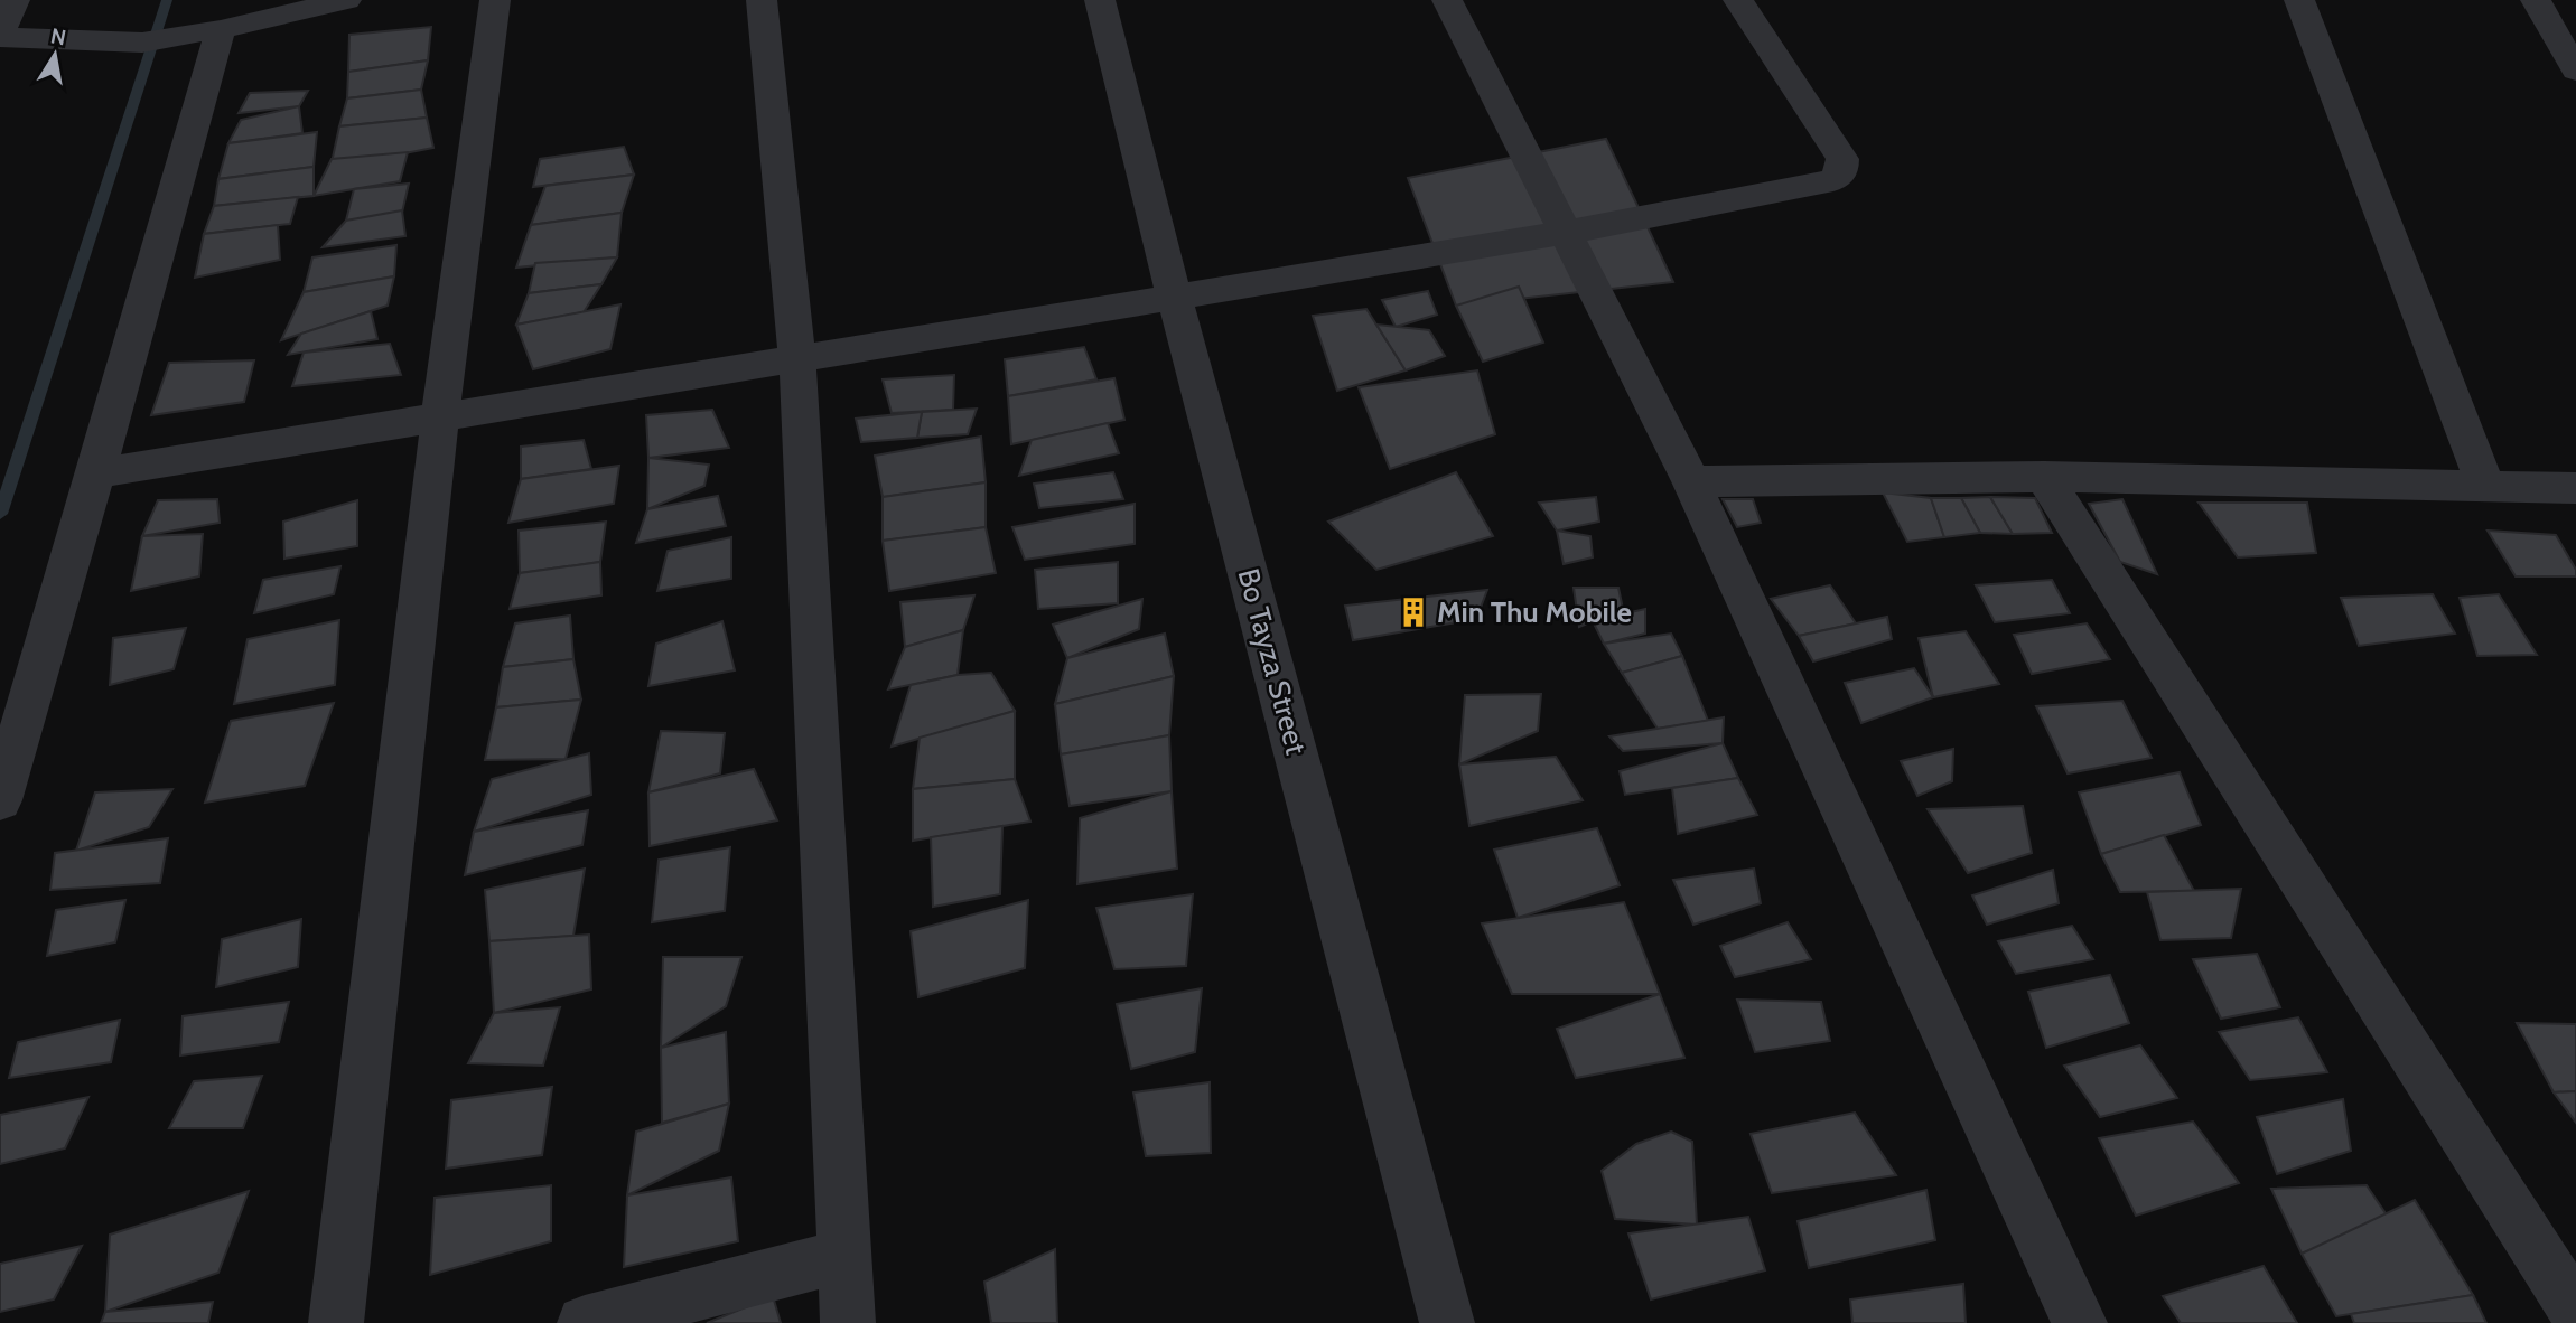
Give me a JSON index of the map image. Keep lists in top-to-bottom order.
{
  "streets": {
    "street": ["Bo Tayza Street"]
  },
  "places": {
    "building": ["Min Thu Mobile"]
  },
  "north": "top"
}
